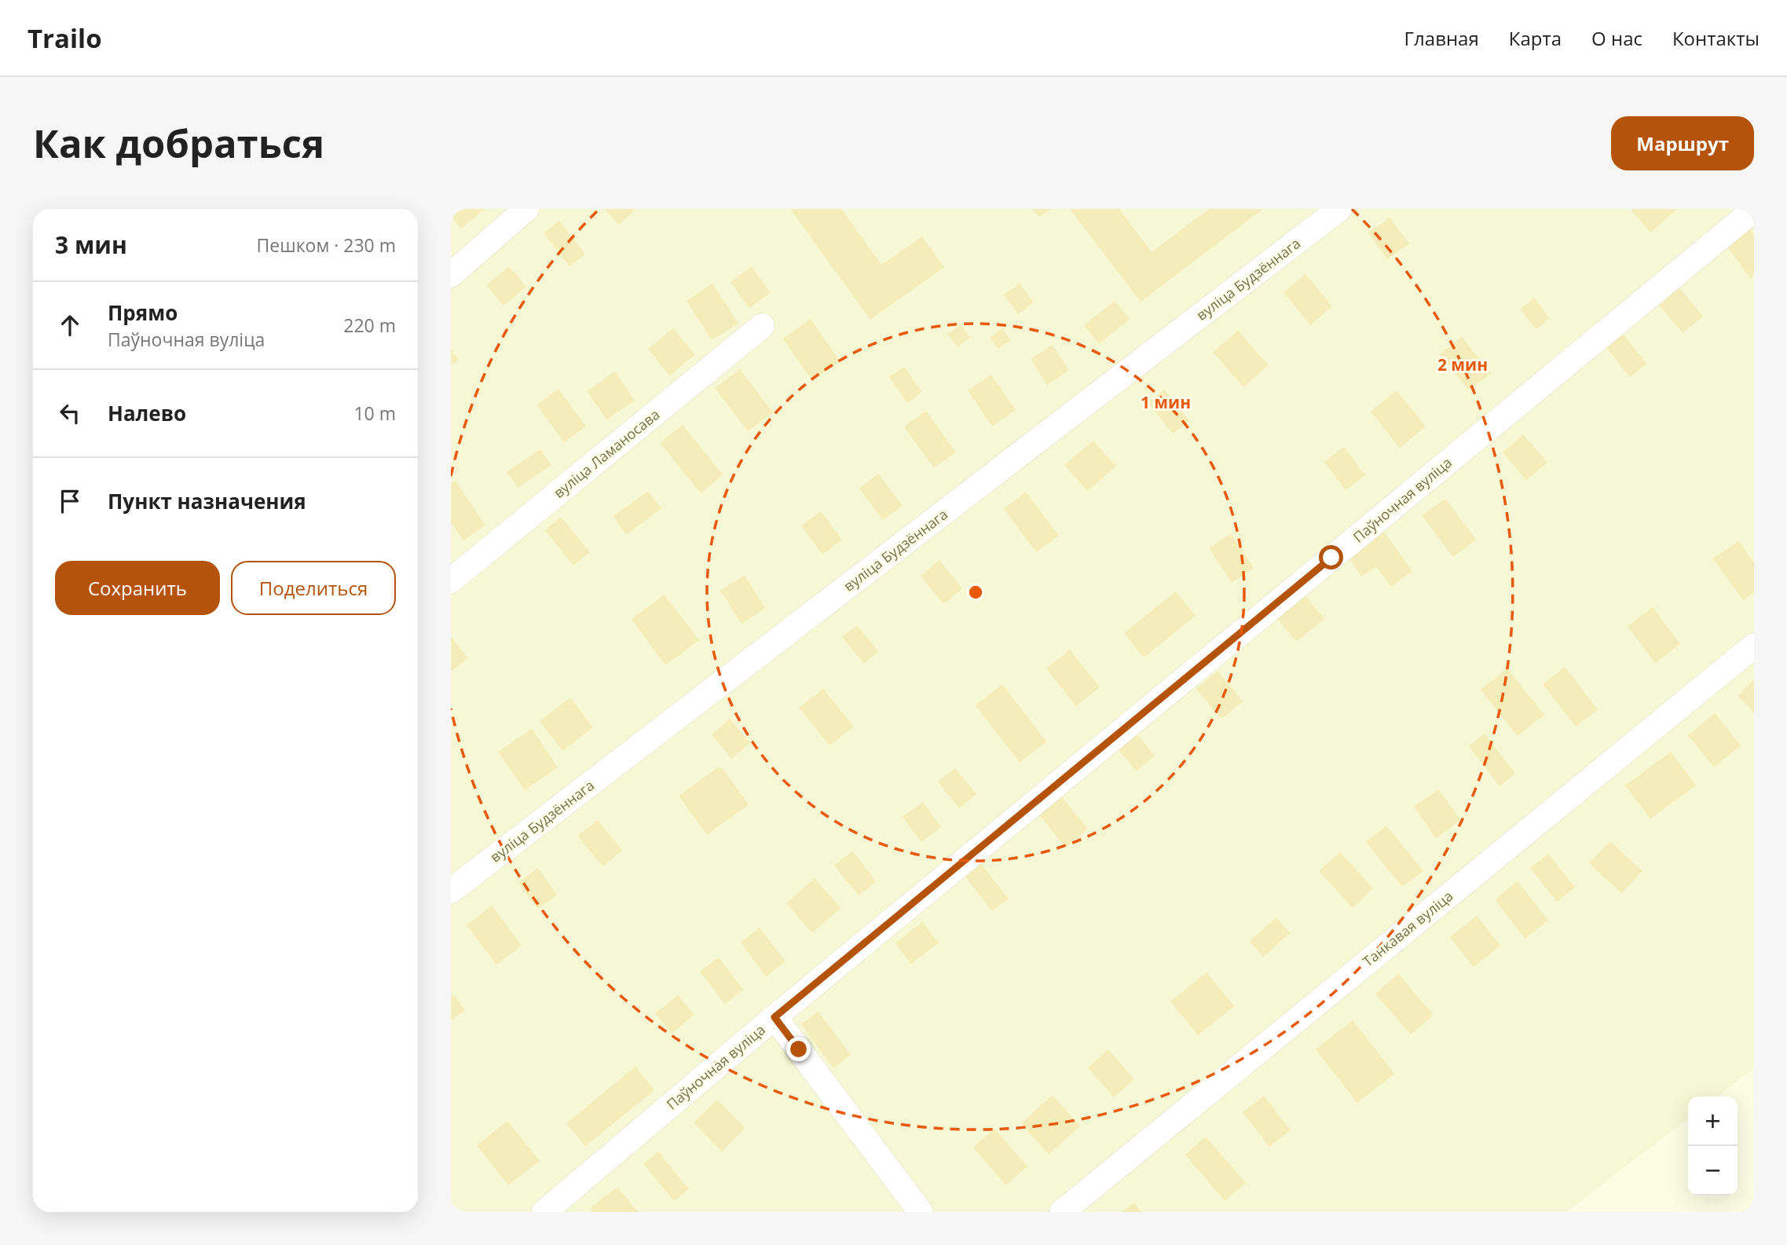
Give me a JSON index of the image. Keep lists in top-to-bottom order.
{
  "streets": {
    "street": [
      "вуліца Будзённага",
      "вуліца Ламаносава",
      "Паўночная вуліца",
      "Танкавая вуліца"
    ]
  },
  "page": {
    "header": "Trailo",
    "nav": [
      "Главная",
      "Карта",
      "О нас",
      "Контакты"
    ],
    "buttons": [
      "Маршрут",
      ["Сохранить", "Поделиться"]
    ],
    "title": "Как добраться",
    "heading": ["3 мин", "Пешком · 230 m"],
    "list": [
      ["Прямо", "Паўночная вуліца", "220 m"],
      ["Налево", "10 m"],
      "Пункт назначения"
    ],
    "map_buttons": ["+", "−"]
  },
  "rings": ["2 мин", "1 мин"]
}
